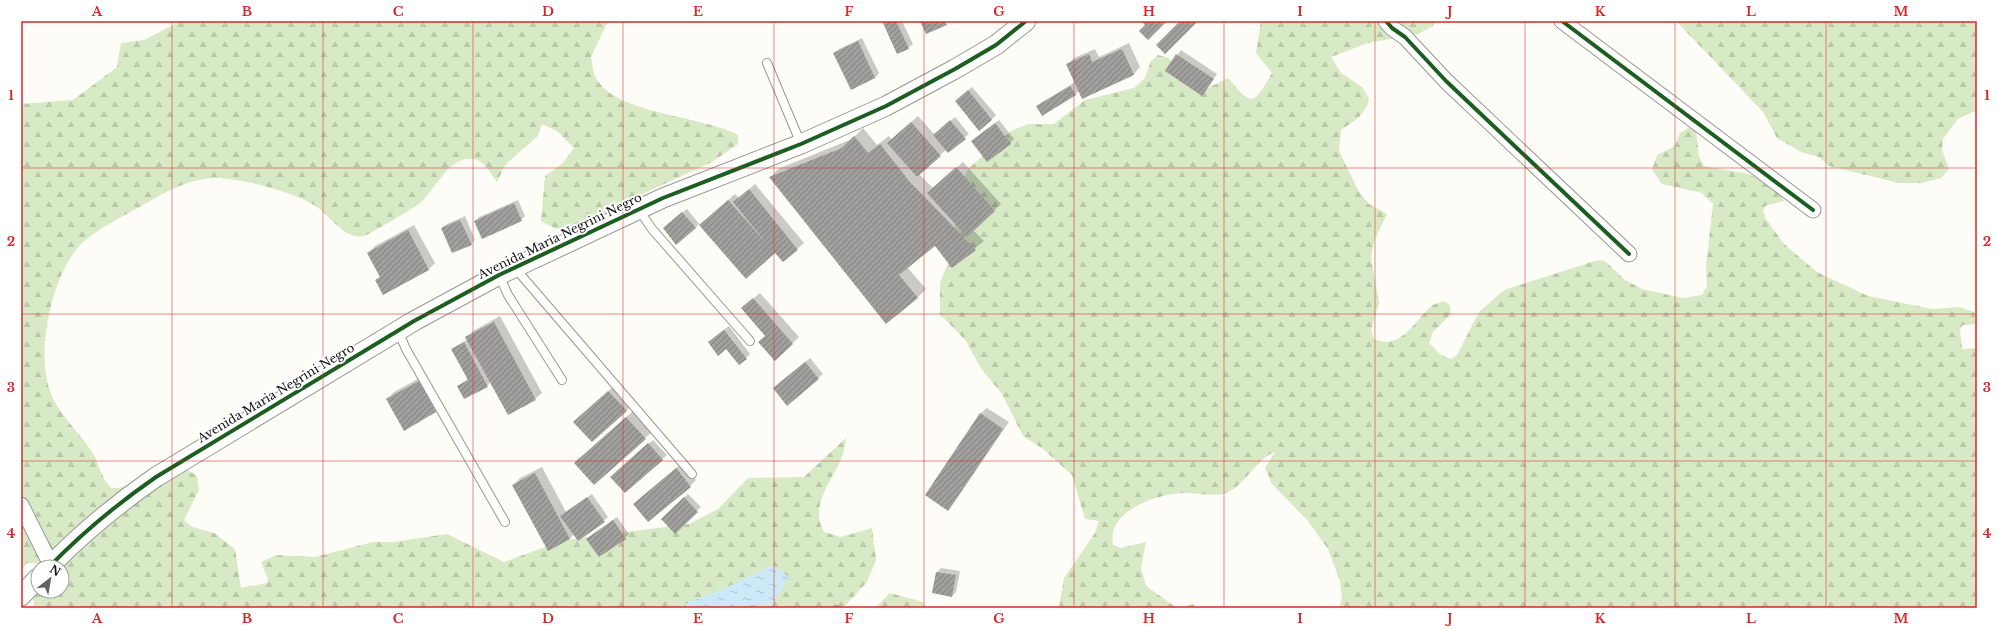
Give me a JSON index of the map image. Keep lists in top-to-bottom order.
{
  "streets": {
    "street": ["Avenida Maria Negrini Negro"]
  },
  "north": "top right",
  "grid": {
    "columns": [
      "A",
      "B",
      "C",
      "D",
      "E",
      "F",
      "G",
      "H",
      "I",
      "J",
      "K",
      "L",
      "M"
    ],
    "rows": [
      "1",
      "2",
      "3",
      "4"
    ]
  }
}
